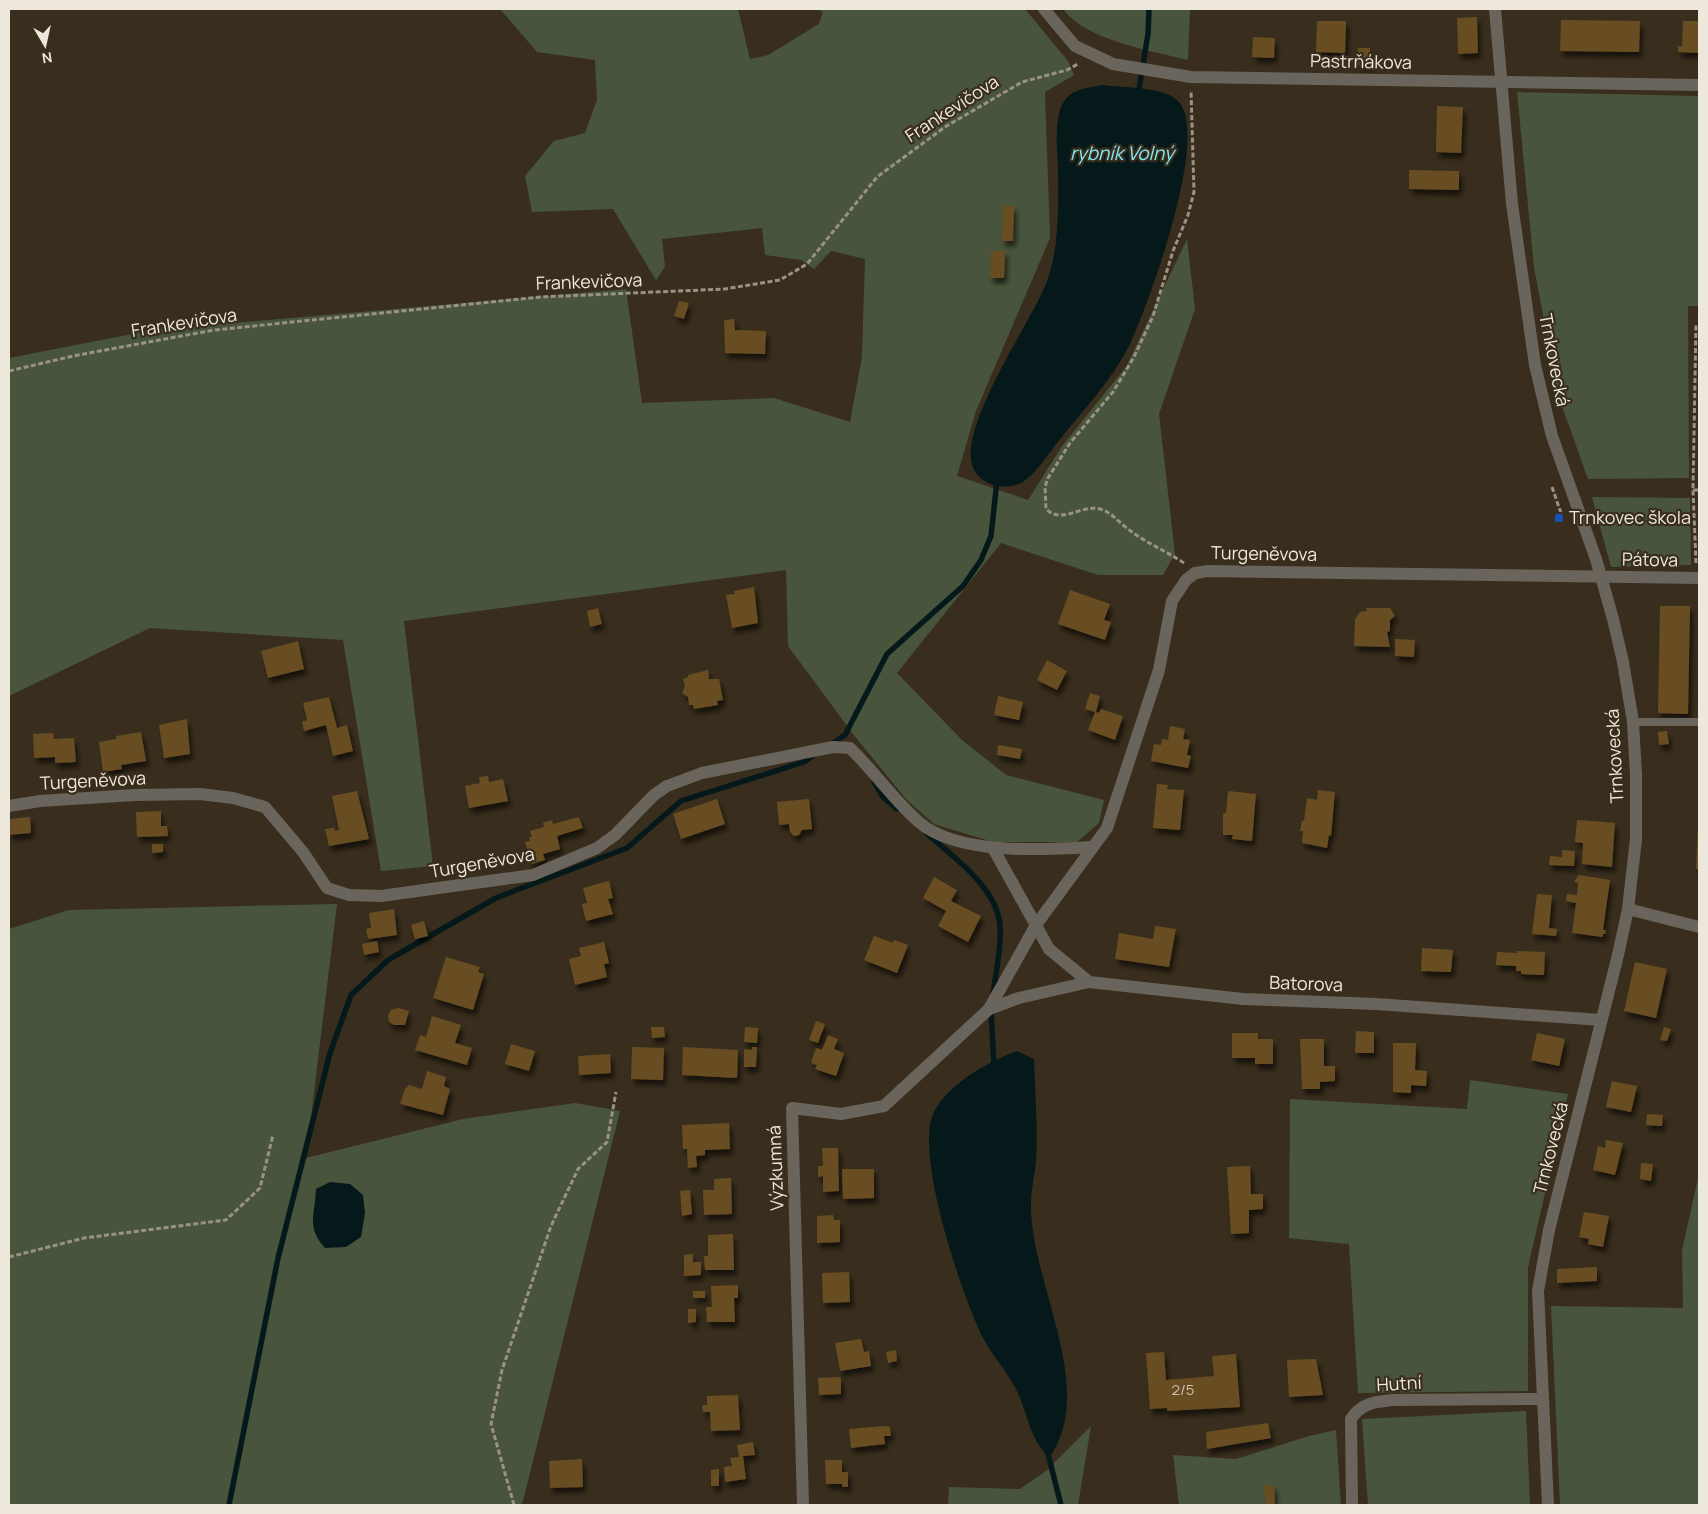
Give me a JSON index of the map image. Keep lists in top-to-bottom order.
{
  "streets": {
    "street": [
      "Pastrňákova",
      "Trnkovecká",
      "Turgeněvova",
      "Pátova",
      "Batorova",
      "Výzkumná",
      "Hutní"
    ],
    "path": ["Frankevičova"]
  },
  "crossings": [
    ["Pastrňákova", "Frankevičova"],
    ["Pastrňákova", "Trnkovecká"],
    ["Trnkovecká", "Turgeněvova"],
    ["Trnkovecká", "Pátova"],
    ["Trnkovecká", "Batorova"],
    ["Trnkovecká", "Hutní"],
    ["Turgeněvova", "Pátova"],
    ["Turgeněvova", "Výzkumná"]
  ],
  "water": ["rybník Volný"],
  "places": {
    "transit": ["Trnkovec škola"]
  },
  "house_numbers": ["2/5"],
  "north": "bottom"
}
